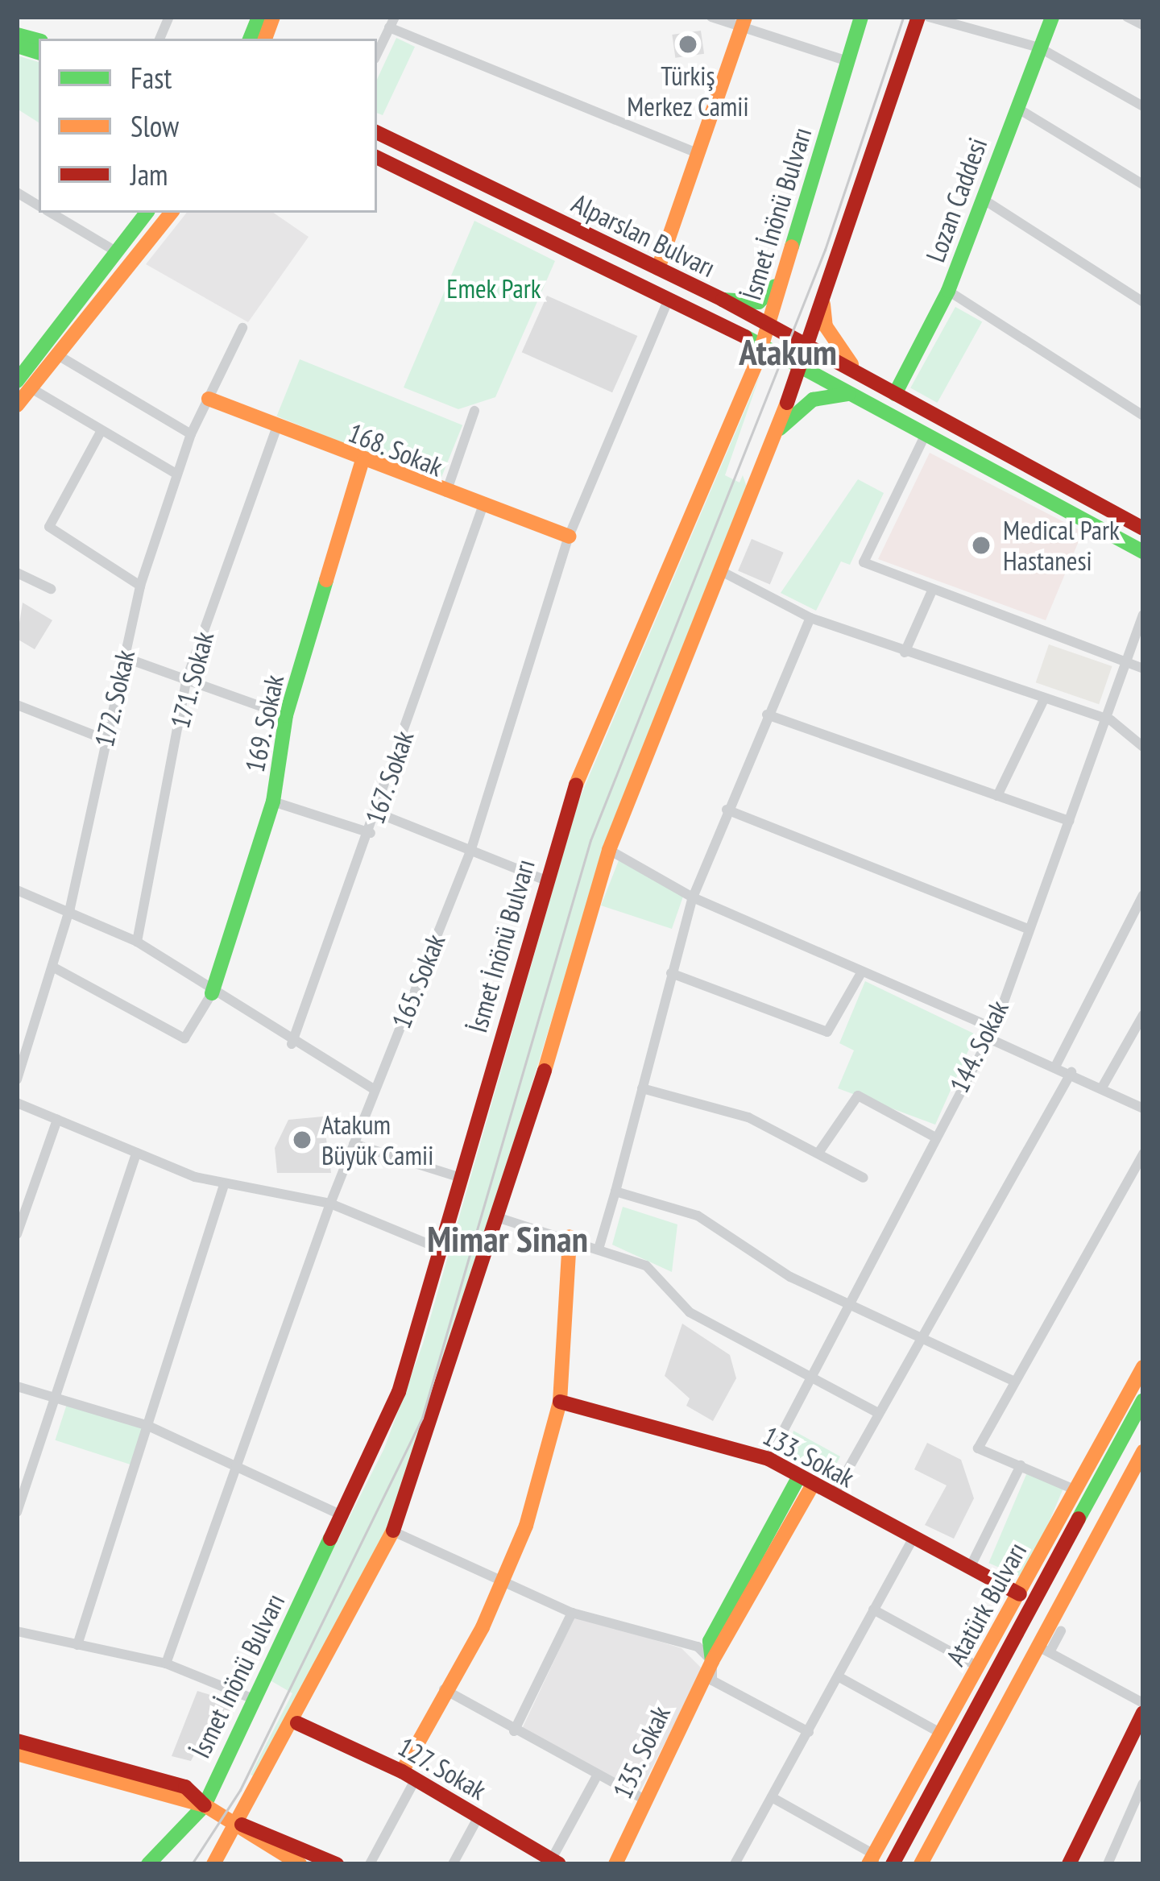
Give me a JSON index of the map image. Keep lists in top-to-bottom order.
{
  "streets": {
    "main road": [
      "Lozan Caddesi",
      "İsmet İnönü Bulvarı",
      "Alparslan Bulvarı",
      "168. Sokak",
      "169. Sokak",
      "133. Sokak",
      "Atatürk Bulvarı",
      "135. Sokak",
      "127. Sokak"
    ],
    "street": [
      "171. Sokak",
      "172. Sokak",
      "167. Sokak",
      "165. Sokak",
      "144. Sokak"
    ]
  },
  "crossings": [
    ["Lozan Caddesi", "Alparslan Bulvarı"],
    ["İsmet İnönü Bulvarı", "Alparslan Bulvarı"],
    ["Alparslan Bulvarı", "165. Sokak"],
    ["168. Sokak", "171. Sokak"],
    ["168. Sokak", "172. Sokak"],
    ["168. Sokak", "169. Sokak"],
    ["168. Sokak", "167. Sokak"],
    ["168. Sokak", "165. Sokak"],
    ["144. Sokak", "133. Sokak"],
    ["133. Sokak", "Atatürk Bulvarı"],
    ["133. Sokak", "135. Sokak"]
  ],
  "districts": ["Atakum", "Mimar Sinan"],
  "parks": ["Emek Park"],
  "places": ["Türkiş Merkez Camii", "Medical Park Hastanesi", "Atakum Büyük Camii"],
  "legend": ["Fast", "Slow", "Jam"]
}
